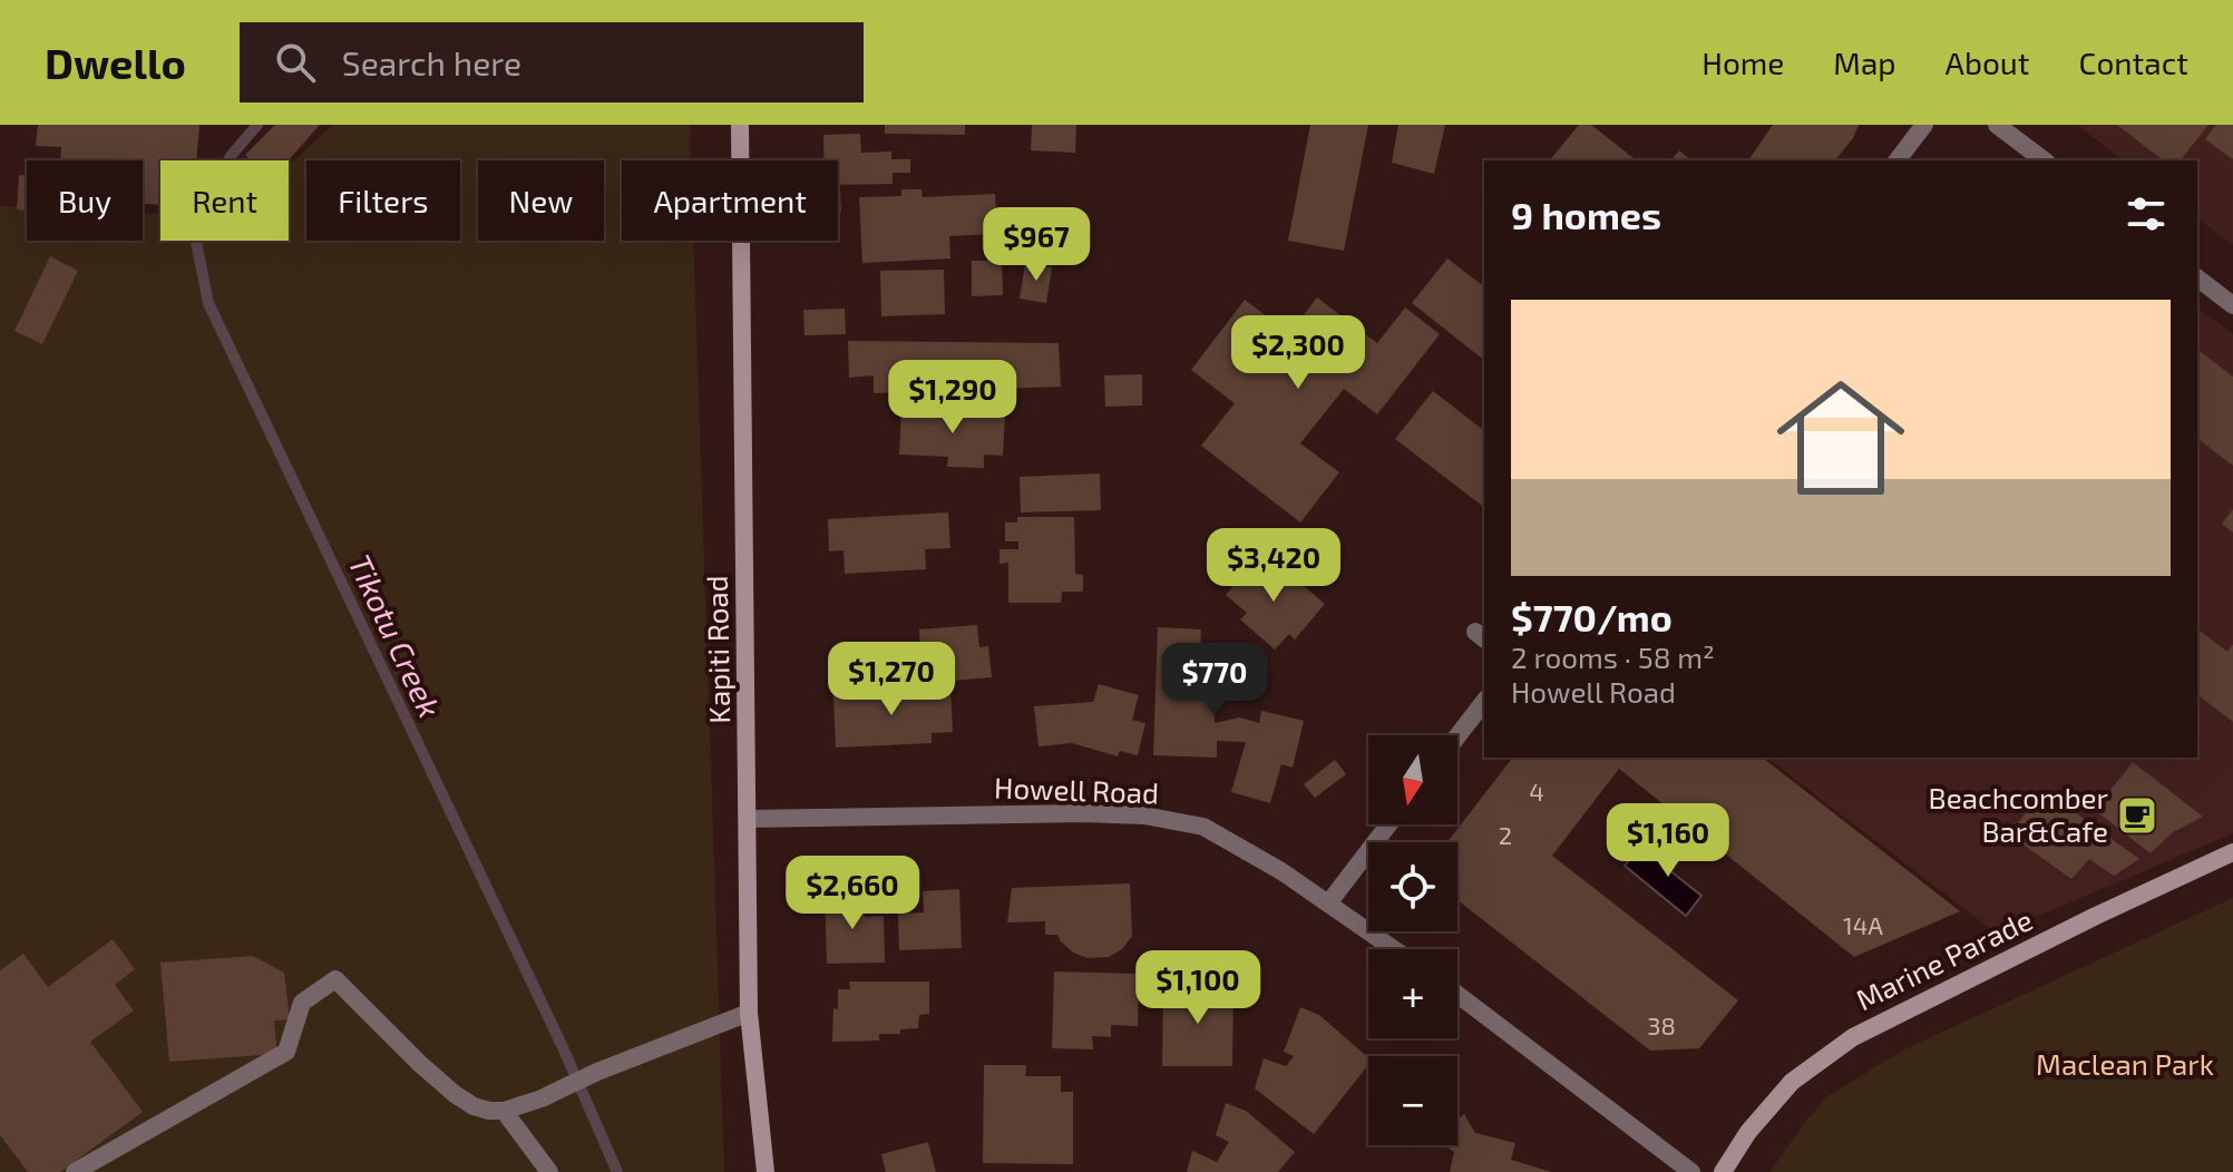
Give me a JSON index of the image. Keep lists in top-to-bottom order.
{
  "streets": {
    "main road": ["Kapiti Road", "Marine Parade"],
    "street": ["Howell Road"]
  },
  "crossings": [
    ["Kapiti Road", "Howell Road"]
  ],
  "water": ["Tikotu Creek"],
  "parks": ["Maclean Park"],
  "places": {
    "cafe": ["Beachcomber Bar&Cafe"]
  },
  "house_numbers": [
    "4",
    "2",
    "14A",
    "38"
  ],
  "north": "bottom",
  "page": {
    "header": "Dwello",
    "search": "Search here",
    "nav": [
      "Home",
      "Map",
      "About",
      "Contact"
    ],
    "chip": [
      "Buy",
      "Rent",
      "Filters",
      "New",
      "Apartment"
    ],
    "heading": "9 homes",
    "price": [
      "$967",
      "$2,300",
      "$1,290",
      "$3,420",
      "$1,270",
      "$770",
      "$1,160",
      "$2,660",
      "$1,100"
    ],
    "list": [
      {
        "name": "$770/mo",
        "note": "2 rooms · 58 m² · Howell Road"
      }
    ],
    "map_buttons": ["+", "−"]
  }
}
